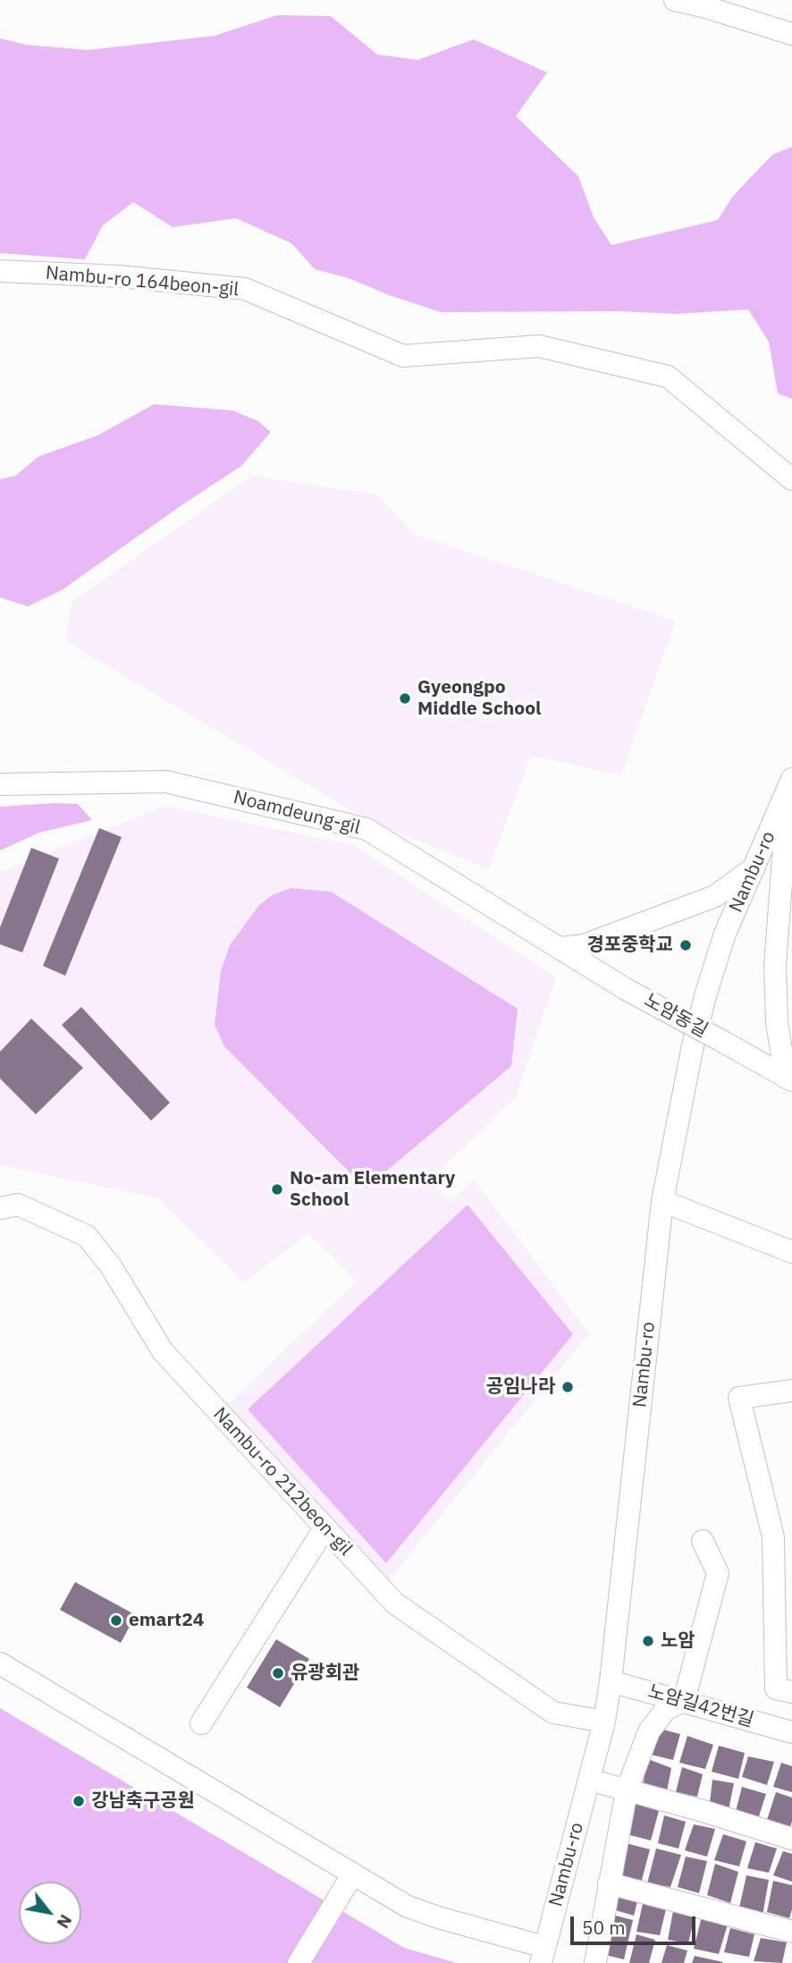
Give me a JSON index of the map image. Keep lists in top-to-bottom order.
{
  "streets": {
    "street": [
      "Nambu-ro 164beon-gil",
      "Noamdeung-gil",
      "Nambu-ro",
      "노암동길",
      "Nambu-ro 212beon-gil",
      "노암길42번길"
    ]
  },
  "crossings": [
    ["Noamdeung-gil", "노암동길"],
    ["Nambu-ro", "Nambu-ro 212beon-gil"],
    ["Nambu-ro", "노암길42번길"]
  ],
  "places": [
    "Gyeongpo Middle School",
    "경포중학교",
    "No-am Elementary School",
    "공임나라",
    "emart24",
    "노암",
    "유광회관",
    "강남축구공원"
  ],
  "scale_bar": "50 m",
  "north": "bottom right"
}
